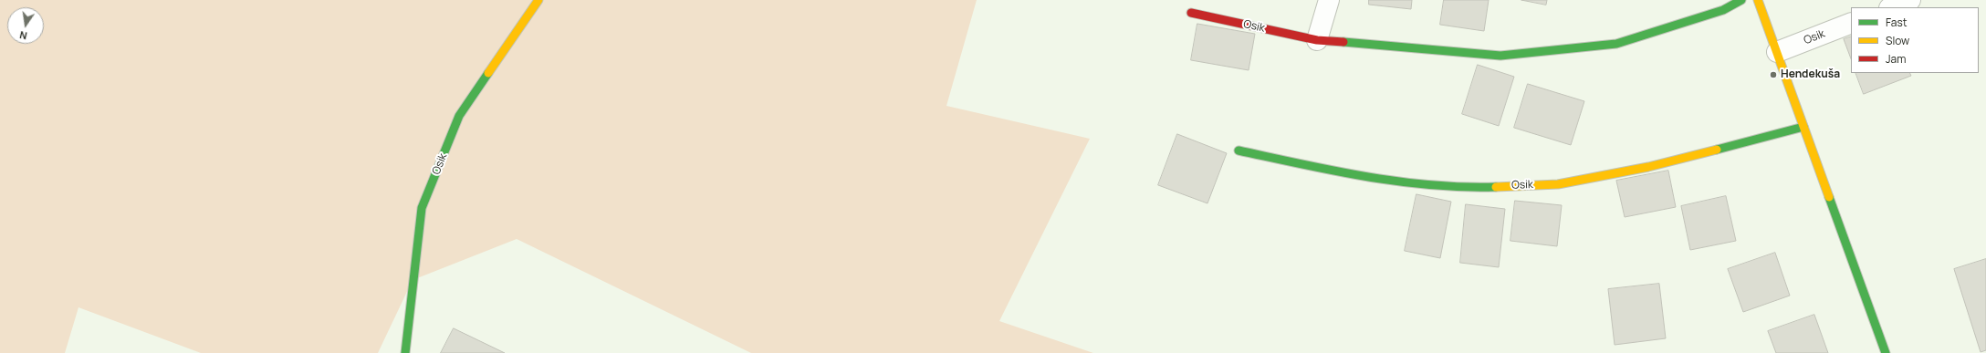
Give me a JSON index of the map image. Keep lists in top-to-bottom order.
{
  "streets": {
    "street": ["Osik"]
  },
  "places": ["Hendekuša"],
  "legend": ["Fast", "Slow", "Jam"],
  "north": "bottom"
}
